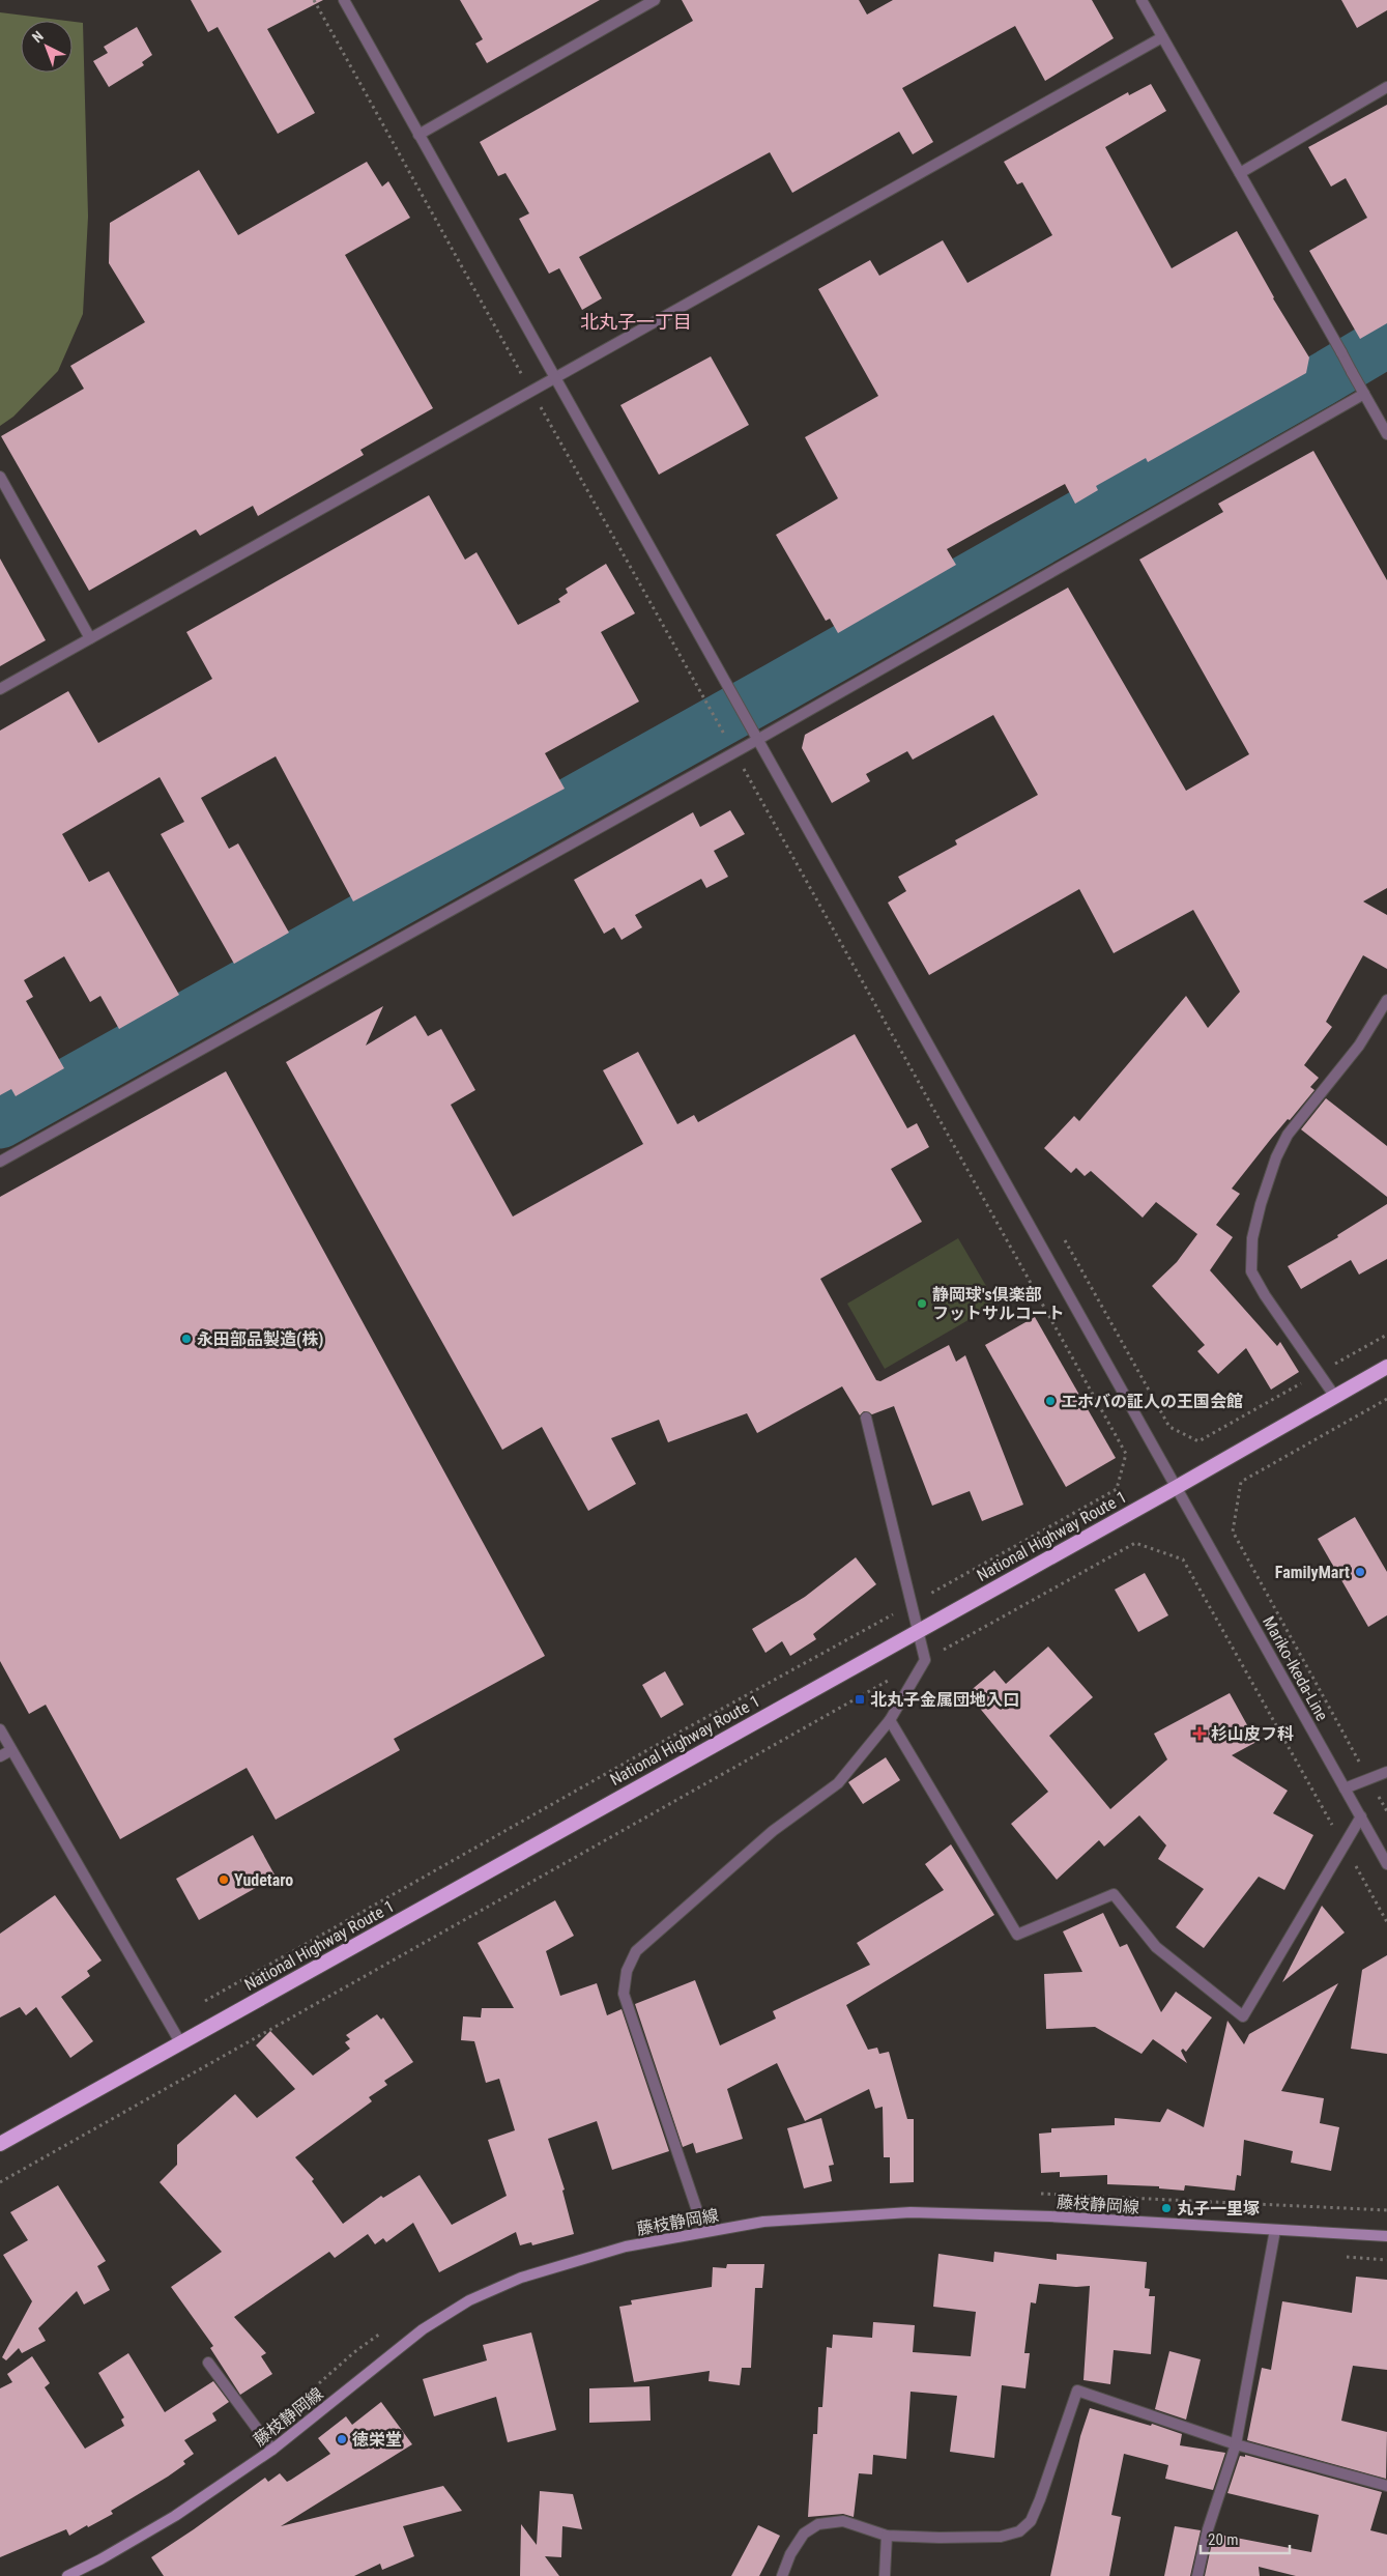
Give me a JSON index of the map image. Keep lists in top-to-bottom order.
{
  "streets": {
    "highway": ["National Highway Route 1"],
    "main road": ["藤枝静岡線"],
    "street": ["Mariko-Ikeda-Line"]
  },
  "crossings": [
    ["National Highway Route 1", "Mariko-Ikeda-Line"]
  ],
  "districts": ["北丸子一丁目"],
  "places": {
    "other": [
      "静岡球's倶楽部 フットサルコート",
      "永田部品製造(株)",
      "エホバの証人の王国会館",
      "FamilyMart",
      "Yudetaro",
      "丸子一里塚",
      "徳栄堂"
    ],
    "transit": ["北丸子金属団地入口"],
    "health": ["杉山皮フ科"]
  },
  "scale_bar": "20 m",
  "north": "top left"
}
